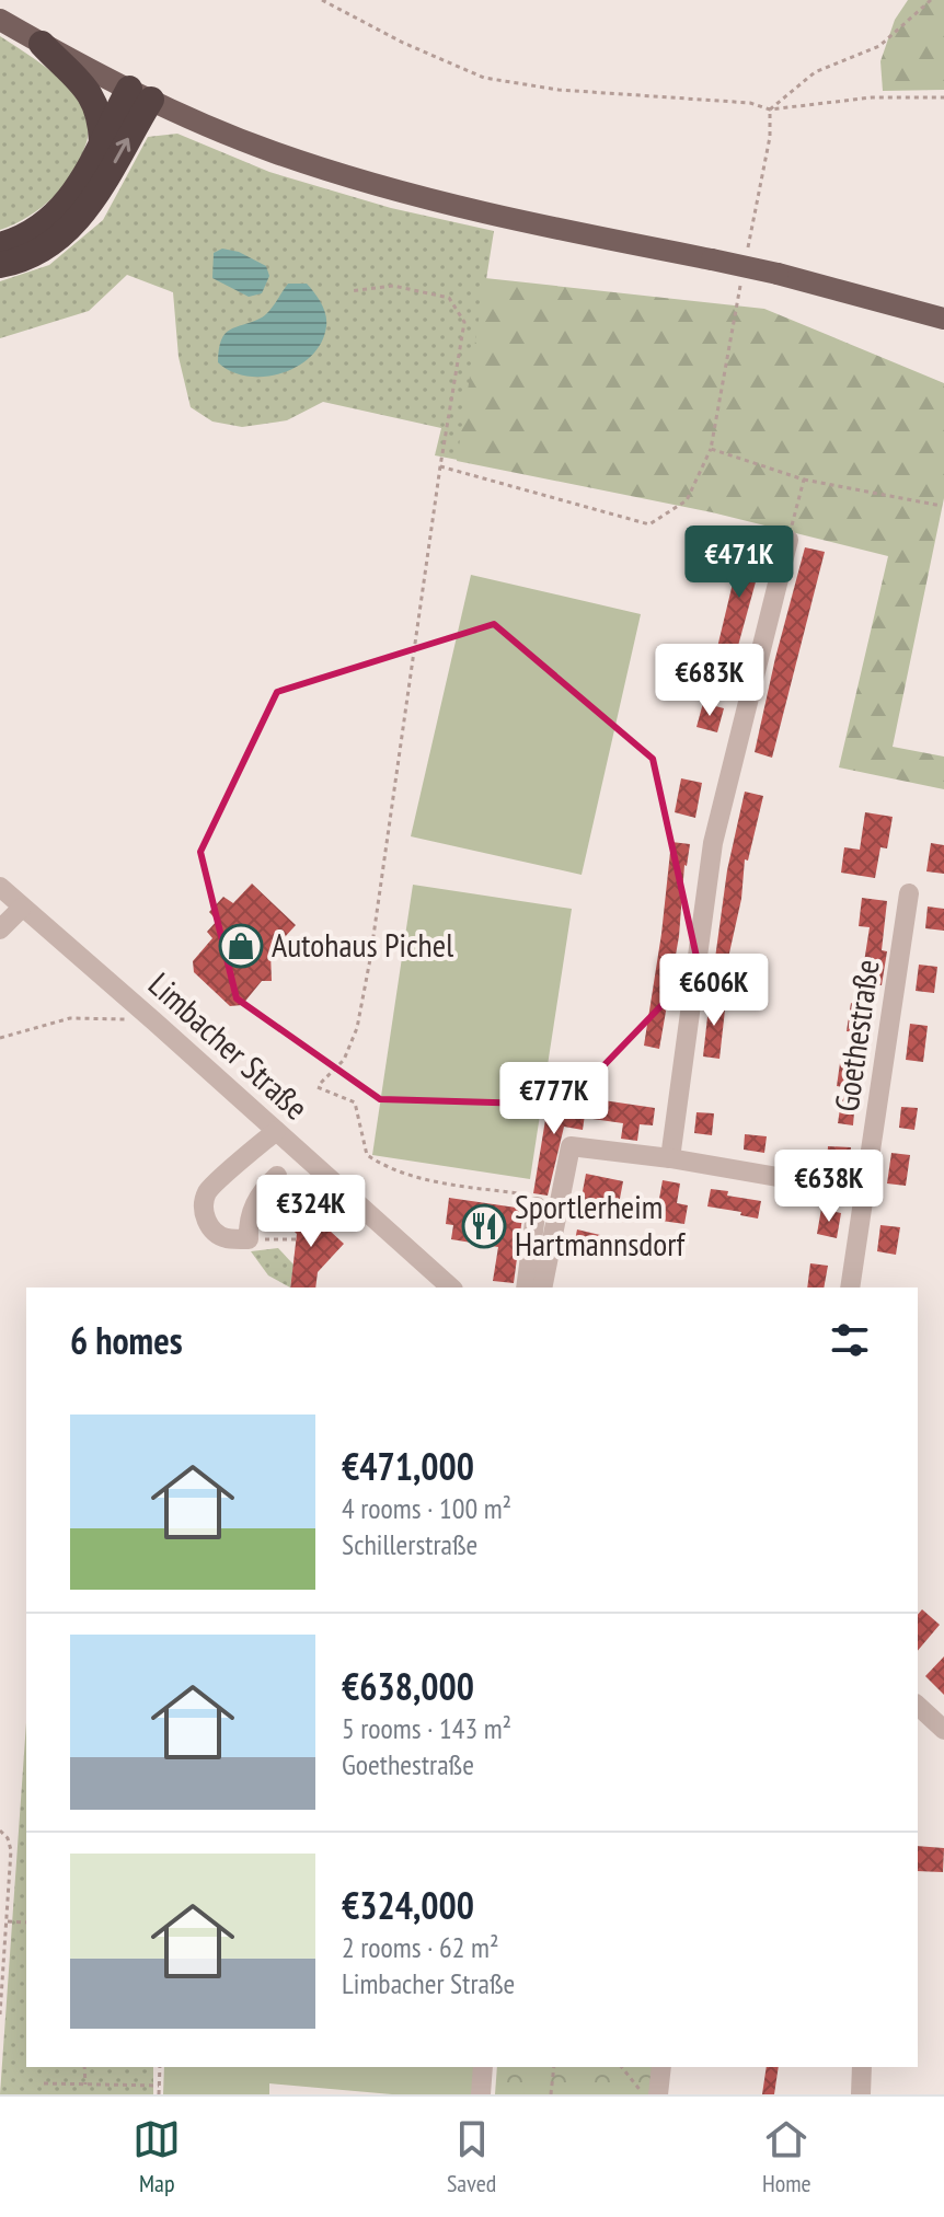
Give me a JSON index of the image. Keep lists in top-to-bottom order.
{
  "streets": {
    "street": ["Goethestraße", "Limbacher Straße"]
  },
  "places": {
    "shop": ["Autohaus Pichel"],
    "restaurant": ["Sportlerheim Hartmannsdorf"]
  },
  "page": {
    "price": [
      "€471K",
      "€683K",
      "€606K",
      "€777K",
      "€638K",
      "€324K"
    ],
    "heading": "6 homes",
    "list": [
      {
        "name": "€471,000",
        "note": "4 rooms · 100 m² · Schillerstraße"
      },
      {
        "name": "€638,000",
        "note": "5 rooms · 143 m² · Goethestraße"
      },
      {
        "name": "€324,000",
        "note": "2 rooms · 62 m² · Limbacher Straße"
      }
    ],
    "tabs": ["Map", "Saved", "Home"]
  }
}
